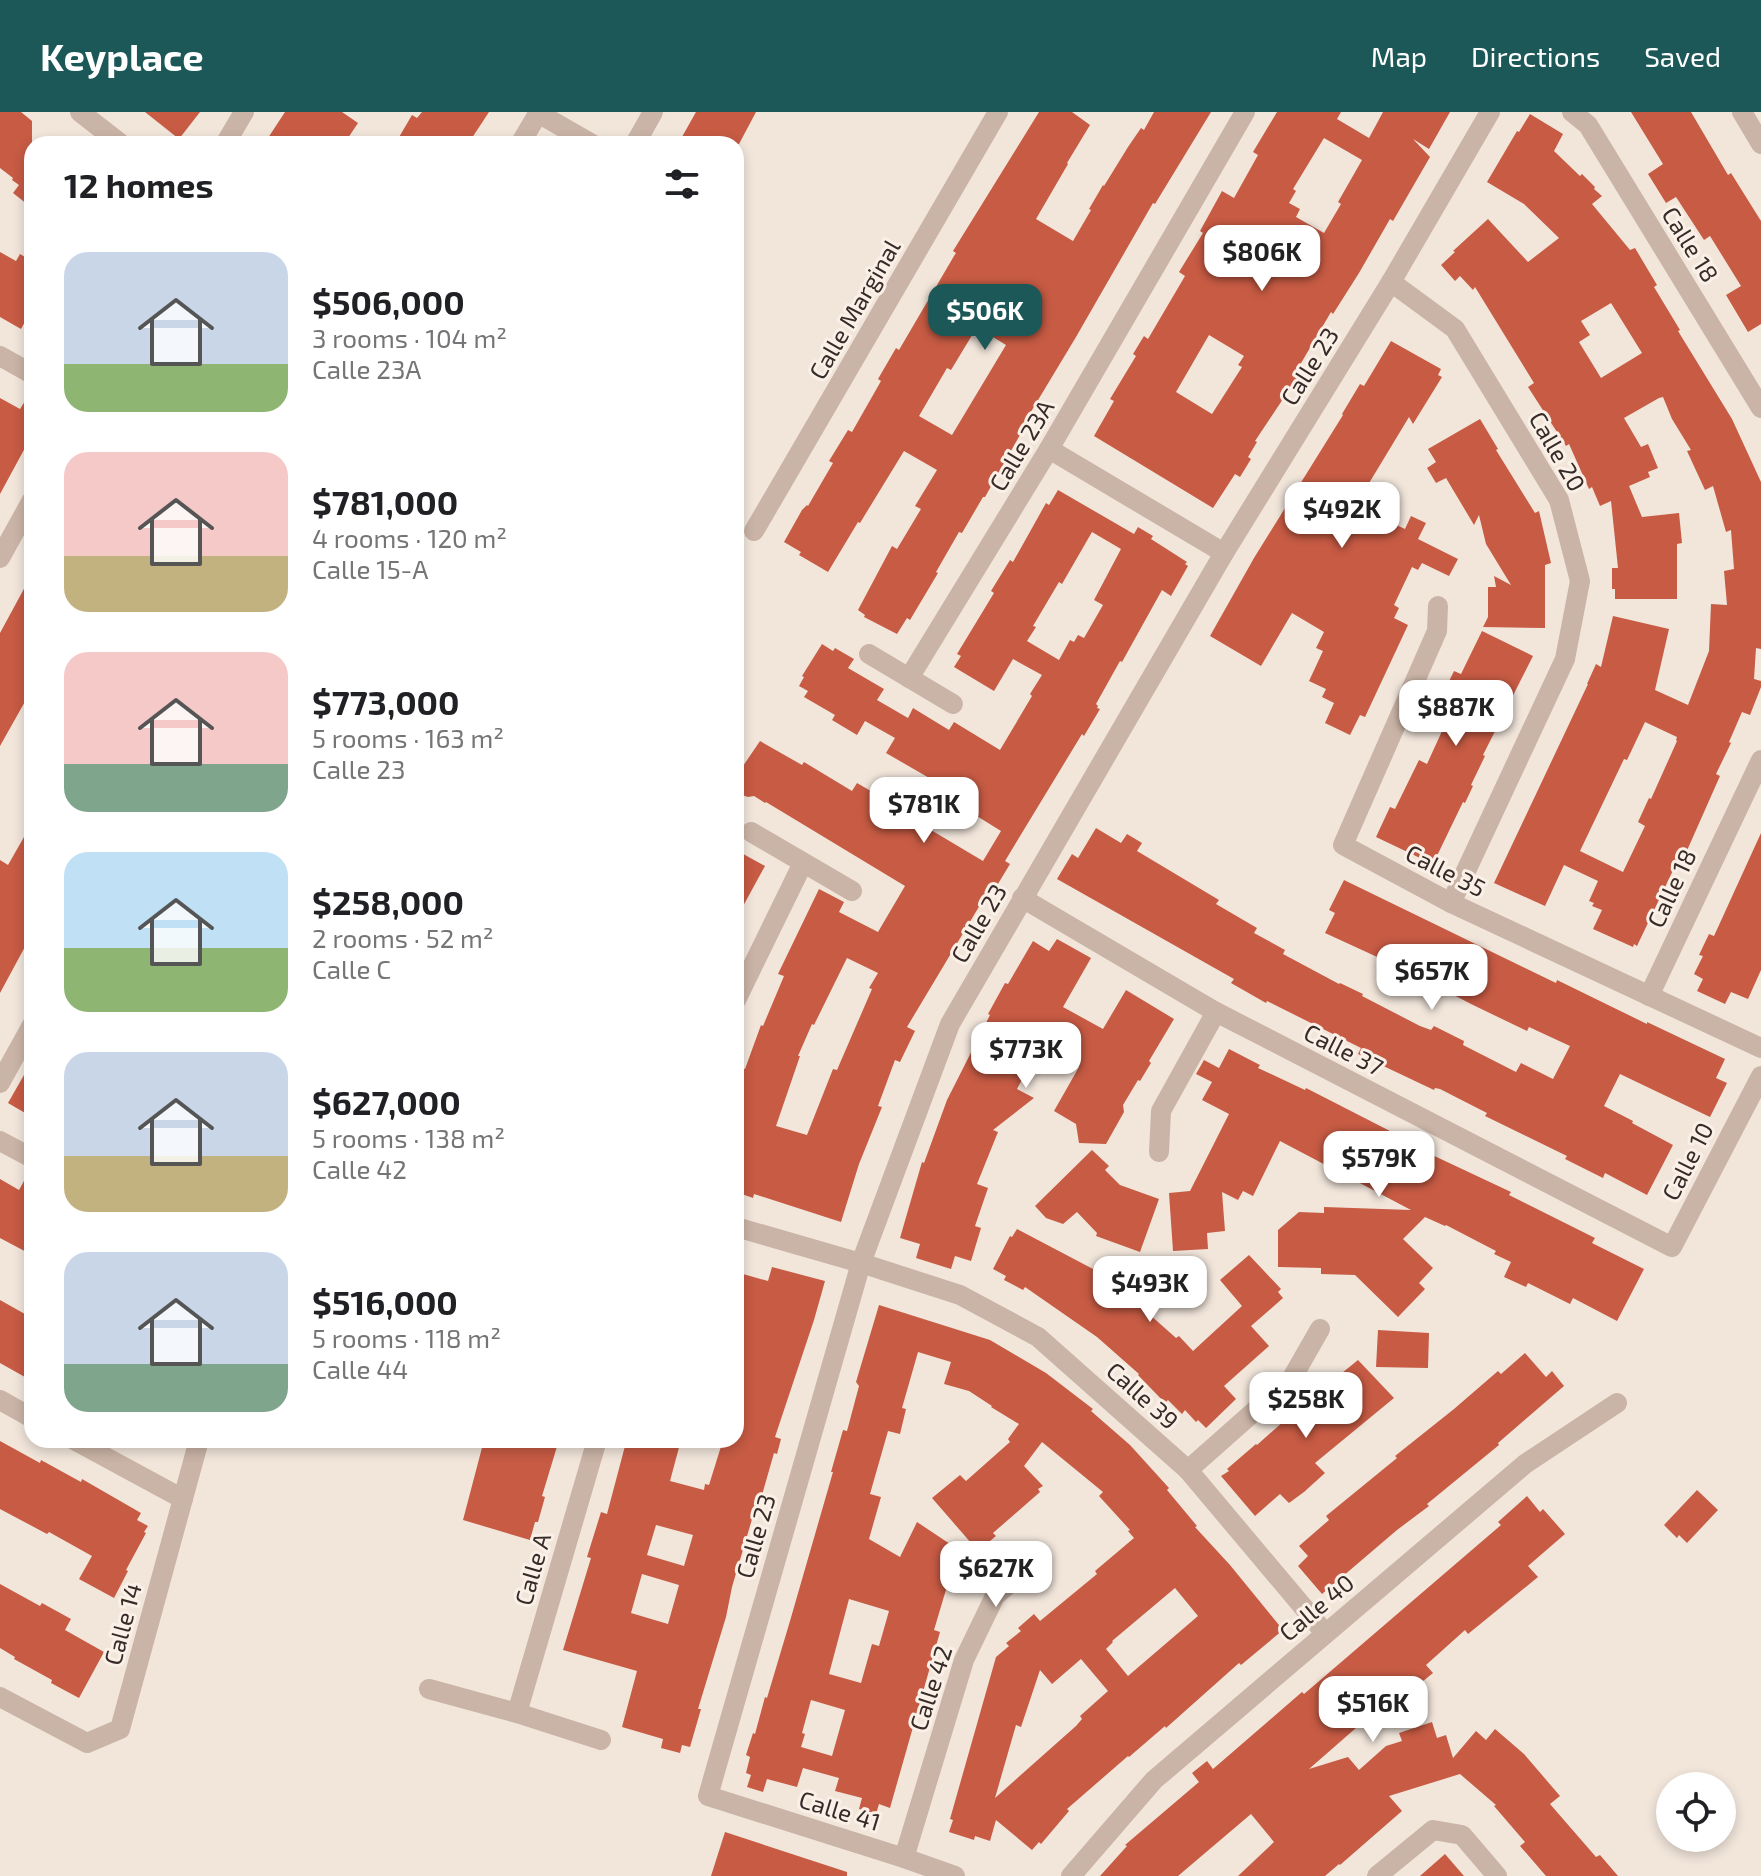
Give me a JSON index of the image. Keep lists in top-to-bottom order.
{
  "streets": {
    "street": [
      "Calle 18",
      "Calle Marginal",
      "Calle 23",
      "Calle 23A",
      "Calle 20",
      "Calle 35",
      "Calle 37",
      "Calle 10",
      "Calle 39",
      "Calle A",
      "Calle 40",
      "Calle 14",
      "Calle 42",
      "Calle 41"
    ]
  },
  "crossings": [
    ["Calle 18", "Calle 35"],
    ["Calle 23", "Calle 20"],
    ["Calle 23", "Calle 37"],
    ["Calle 23", "Calle 39"],
    ["Calle 23", "Calle 41"],
    ["Calle 20", "Calle 35"],
    ["Calle 37", "Calle 10"],
    ["Calle 39", "Calle 40"],
    ["Calle 42", "Calle 41"]
  ],
  "page": {
    "header": "Keyplace",
    "nav": ["Map", "Directions", "Saved"],
    "heading": "12 homes",
    "price": [
      "$806K",
      "$506K",
      "$492K",
      "$887K",
      "$781K",
      "$657K",
      "$773K",
      "$579K",
      "$493K",
      "$258K",
      "$627K",
      "$516K"
    ],
    "list": [
      {
        "name": "$506,000",
        "note": "3 rooms · 104 m² · Calle 23A"
      },
      {
        "name": "$781,000",
        "note": "4 rooms · 120 m² · Calle 15-A"
      },
      {
        "name": "$773,000",
        "note": "5 rooms · 163 m² · Calle 23"
      },
      {
        "name": "$258,000",
        "note": "2 rooms · 52 m² · Calle C"
      },
      {
        "name": "$627,000",
        "note": "5 rooms · 138 m² · Calle 42"
      },
      {
        "name": "$516,000",
        "note": "5 rooms · 118 m² · Calle 44"
      }
    ]
  }
}
